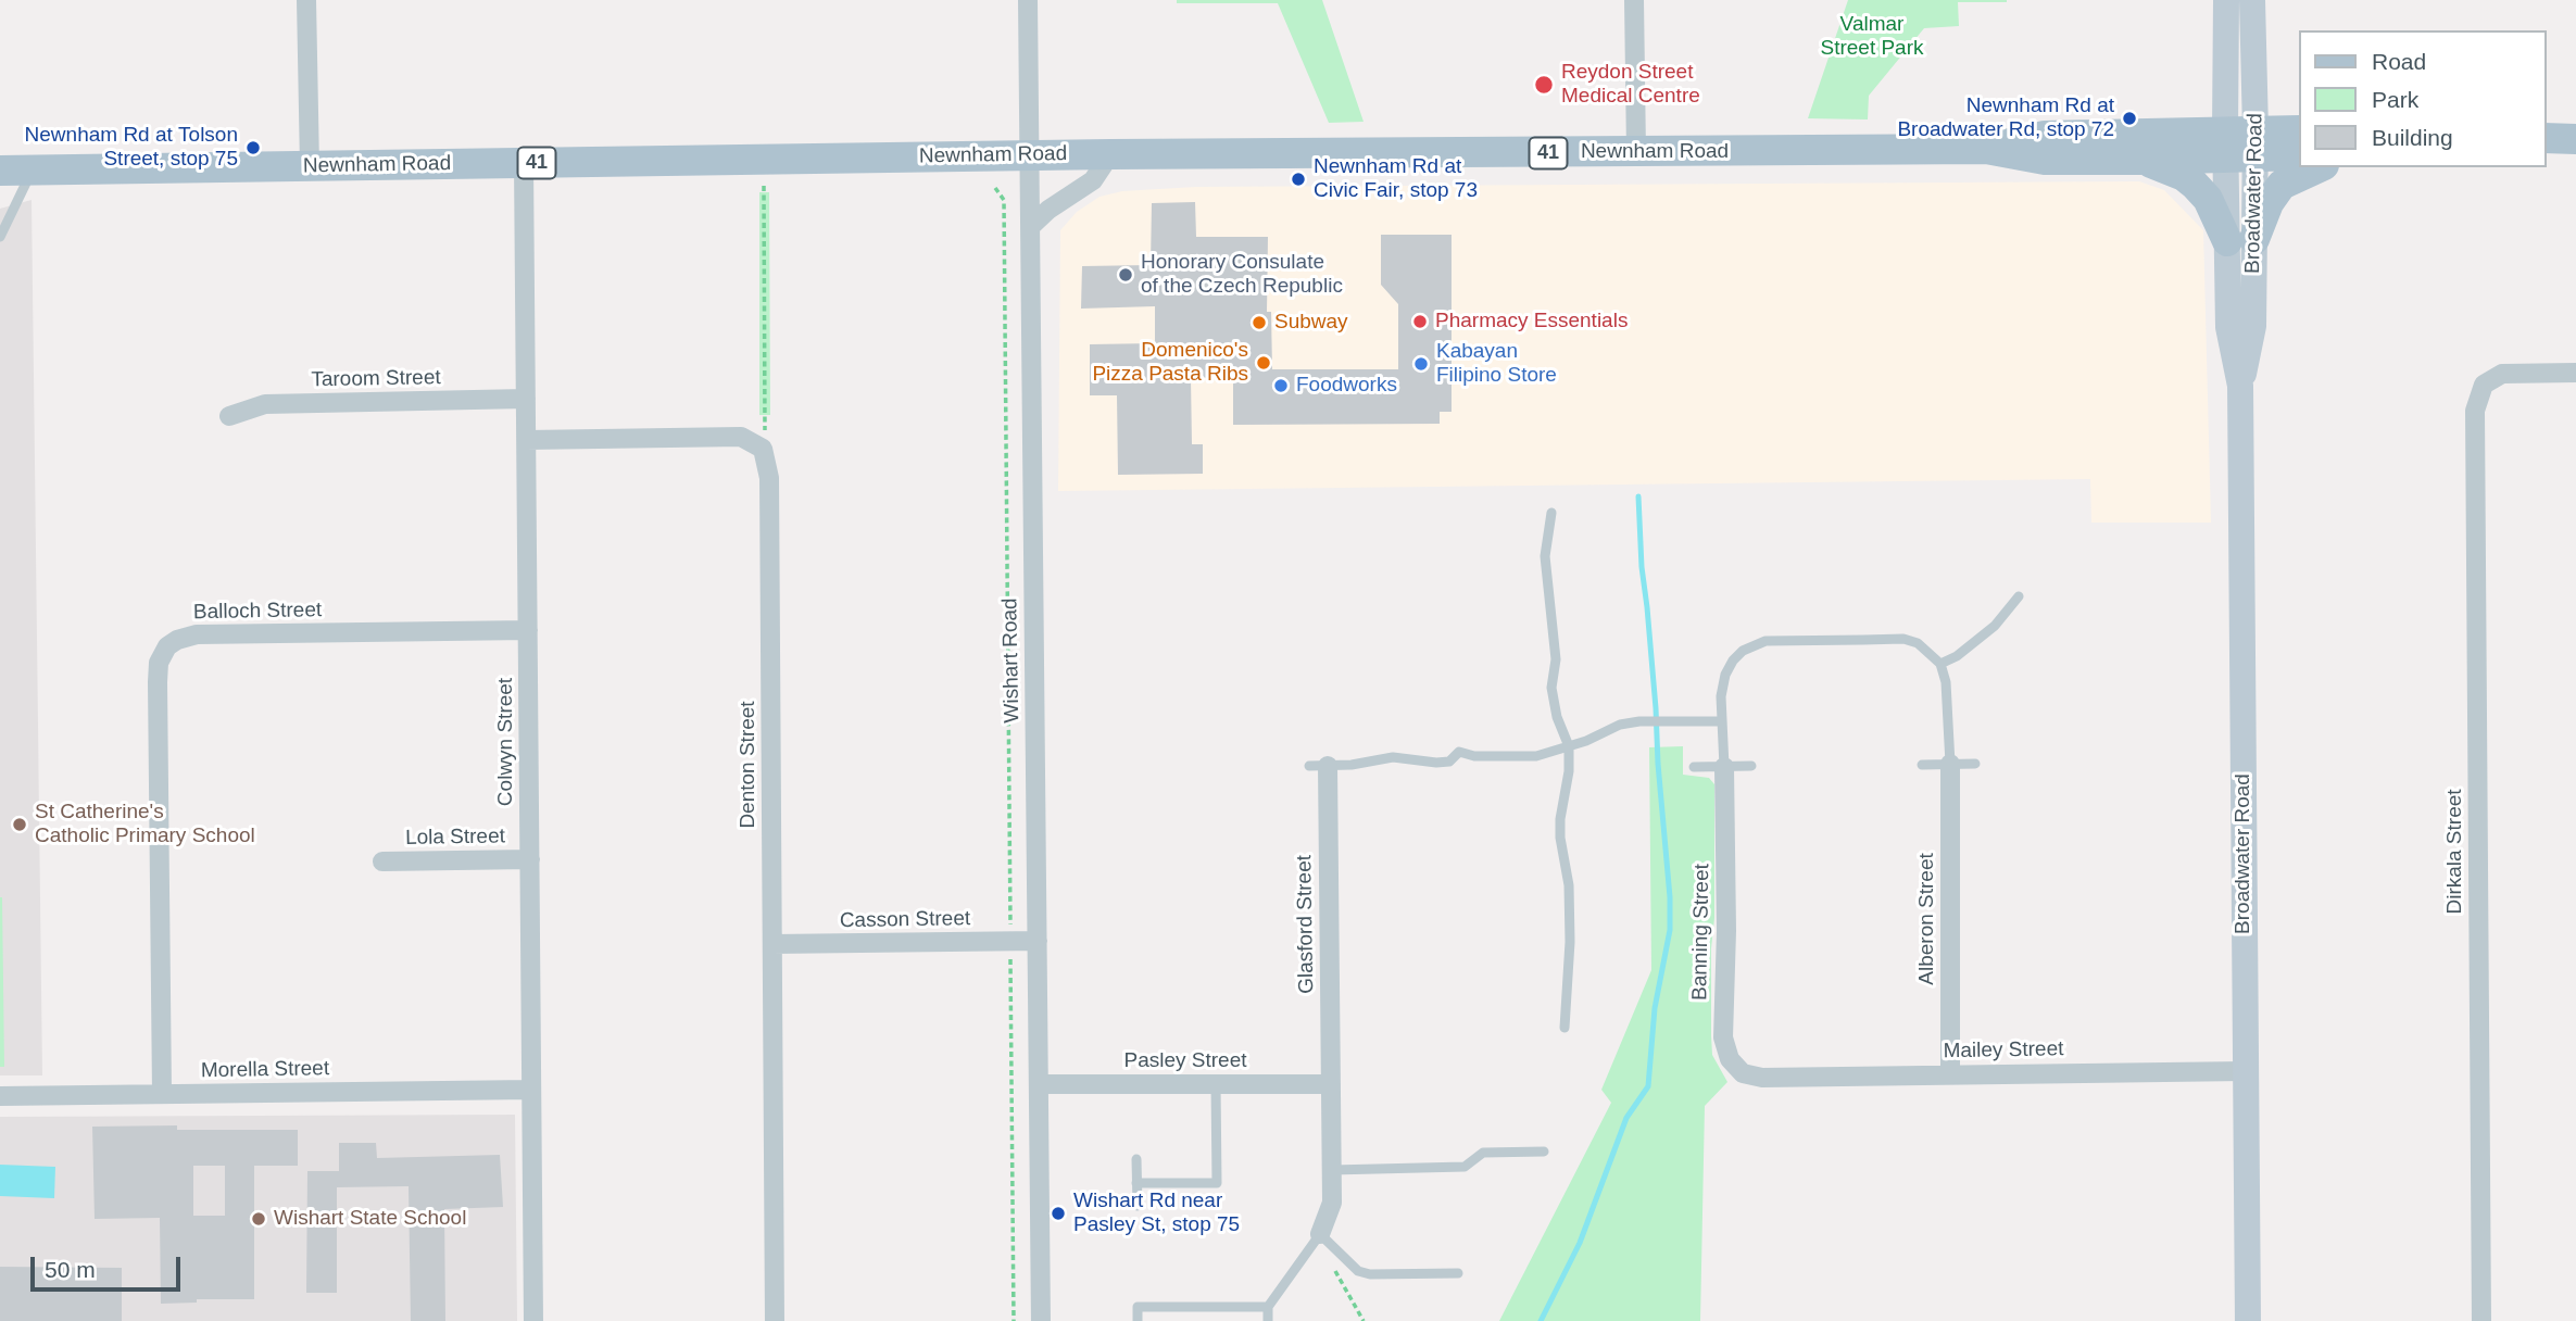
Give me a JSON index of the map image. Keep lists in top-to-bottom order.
{
  "streets": {
    "main road": ["Newnham Road", "41", "Broadwater Road"],
    "street": [
      "Taroom Street",
      "Balloch Street",
      "Wishart Road",
      "Colwyn Street",
      "Denton Street",
      "Lola Street",
      "Dirkala Street",
      "Alberon Street",
      "Casson Street",
      "Glasford Street",
      "Banning Street",
      "Mailey Street",
      "Pasley Street",
      "Morella Street"
    ]
  },
  "crossings": [
    ["Newnham Road", "Broadwater Road"],
    ["Newnham Road", "Wishart Road"],
    ["Newnham Road", "Colwyn Street"],
    ["Broadwater Road", "Mailey Street"],
    ["Taroom Street", "Colwyn Street"],
    ["Balloch Street", "Colwyn Street"],
    ["Balloch Street", "Morella Street"],
    ["Wishart Road", "Casson Street"],
    ["Wishart Road", "Pasley Street"],
    ["Colwyn Street", "Lola Street"],
    ["Colwyn Street", "Morella Street"],
    ["Denton Street", "Casson Street"],
    ["Alberon Street", "Mailey Street"],
    ["Glasford Street", "Pasley Street"],
    ["Banning Street", "Mailey Street"]
  ],
  "parks": ["Valmar Street Park"],
  "places": [
    "Reydon Street Medical Centre",
    "Newnham Rd at Broadwater Rd, stop 72",
    "Newnham Rd at Tolson Street, stop 75",
    "Newnham Rd at Civic Fair, stop 73",
    "Honorary Consulate of the Czech Republic",
    "Pharmacy Essentials",
    "Subway",
    "Domenico's Pizza Pasta Ribs",
    "Kabayan Filipino Store",
    "Foodworks",
    "St Catherine's Catholic Primary School",
    "Wishart Rd near Pasley St, stop 75",
    "Wishart State School"
  ],
  "legend": ["Road", "Park", "Building"],
  "scale_bar": "50 m"
}
